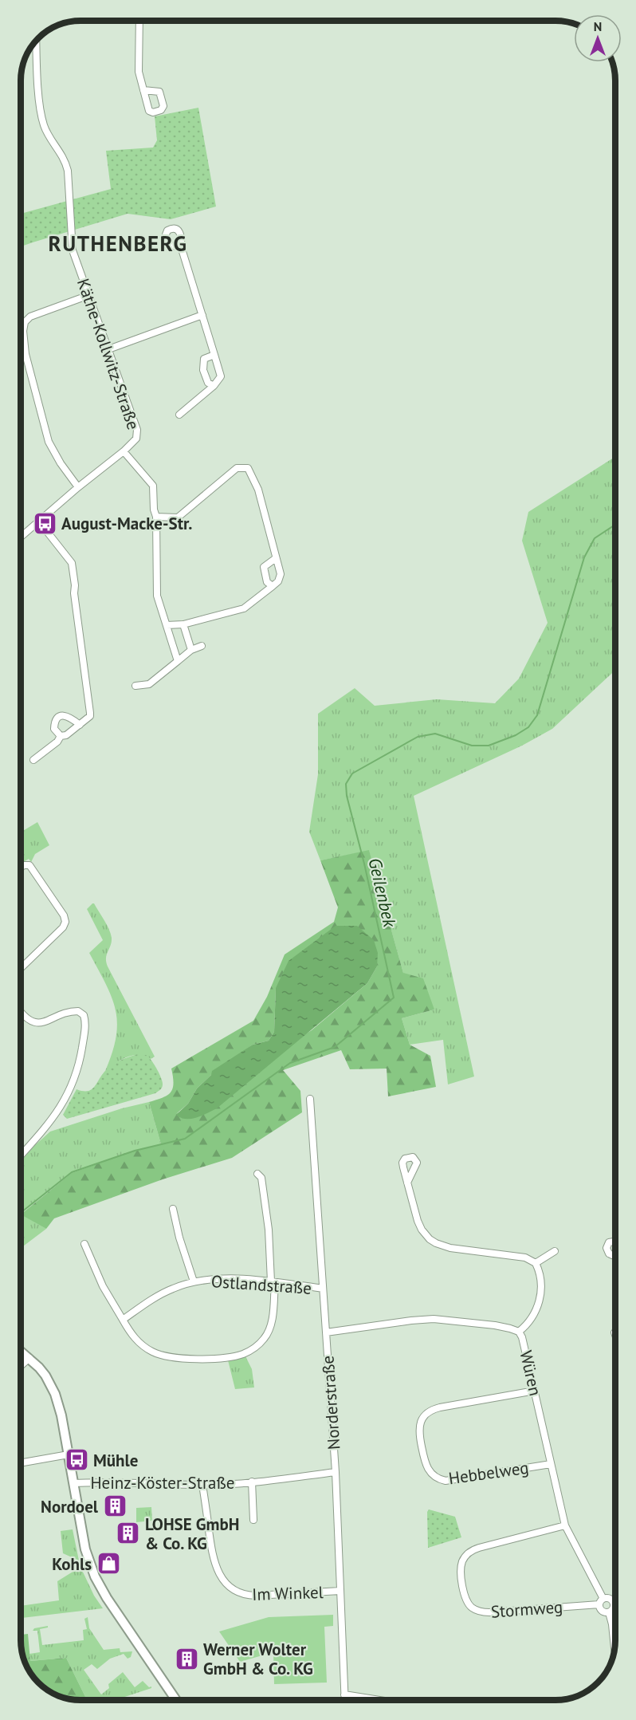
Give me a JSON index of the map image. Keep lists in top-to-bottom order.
{
  "streets": {
    "street": [
      "Käthe-Kollwitz-Straße",
      "Ostlandstraße",
      "Würen",
      "Norderstraße",
      "Hebbelweg",
      "Heinz-Köster-Straße",
      "Im Winkel",
      "Stormweg"
    ]
  },
  "crossings": [
    ["Ostlandstraße", "Norderstraße"],
    ["Würen", "Norderstraße"],
    ["Würen", "Hebbelweg"],
    ["Würen", "Stormweg"],
    ["Norderstraße", "Heinz-Köster-Straße"],
    ["Norderstraße", "Im Winkel"],
    ["Heinz-Köster-Straße", "Im Winkel"]
  ],
  "districts": ["RUTHENBERG"],
  "water": ["Geilenbek"],
  "places": {
    "bus stop": ["August-Macke-Str.", "Mühle"],
    "building": ["Nordoel", "LOHSE GmbH & Co. KG", "Werner Wolter GmbH & Co. KG"],
    "shop": ["Kohls"]
  },
  "north": "top"
}
